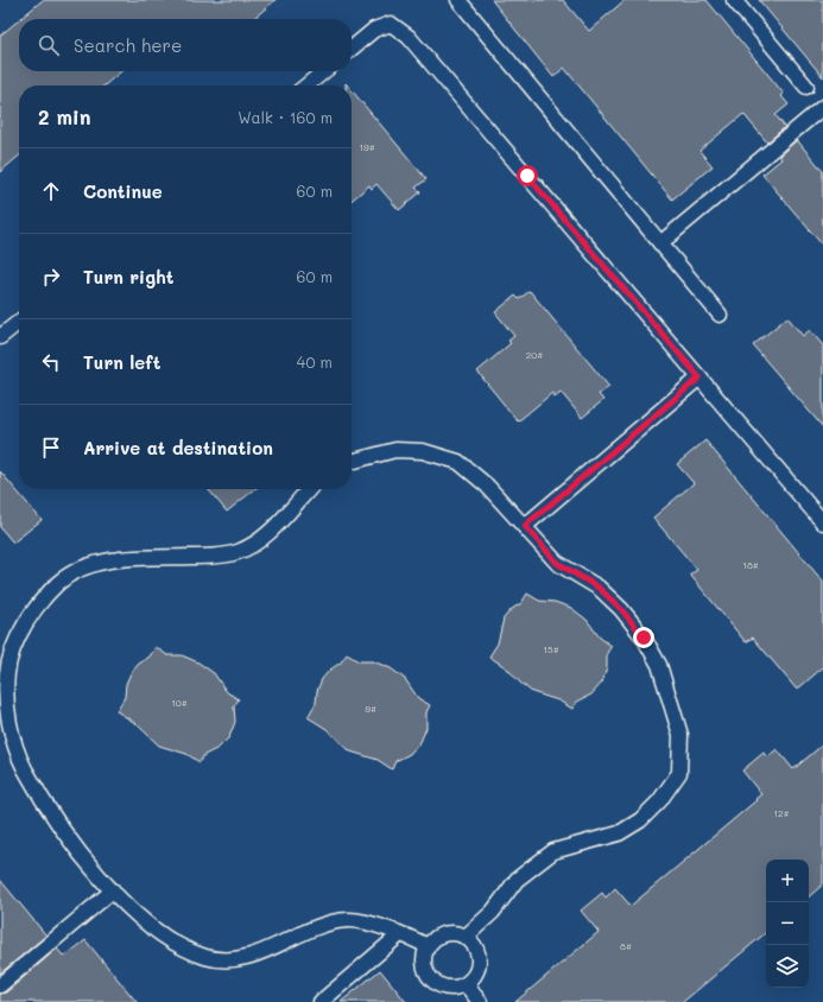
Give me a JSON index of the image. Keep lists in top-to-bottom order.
{
  "house_numbers": [
    "19#",
    "20#",
    "18#",
    "15#",
    "10#",
    "9#",
    "12#",
    "8#"
  ],
  "page": {
    "search": "Search here",
    "heading": ["2 min", "Walk · 160 m"],
    "list": [
      ["Continue", "60 m"],
      ["Turn right", "60 m"],
      ["Turn left", "40 m"],
      "Arrive at destination"
    ],
    "map_buttons": ["+", "−"]
  }
}
